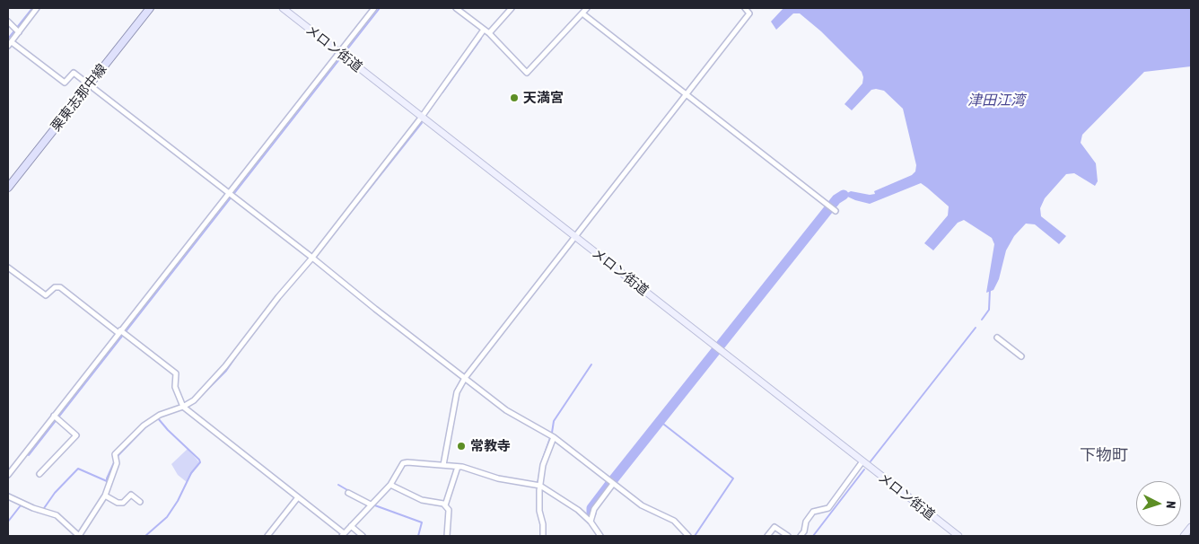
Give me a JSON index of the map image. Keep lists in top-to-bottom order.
{
  "streets": {
    "main road": ["栗東志那中線"],
    "street": ["メロン街道"]
  },
  "districts": ["下物町"],
  "water": ["津田江湾"],
  "places": ["天満宮", "常教寺"],
  "north": "right"
}
